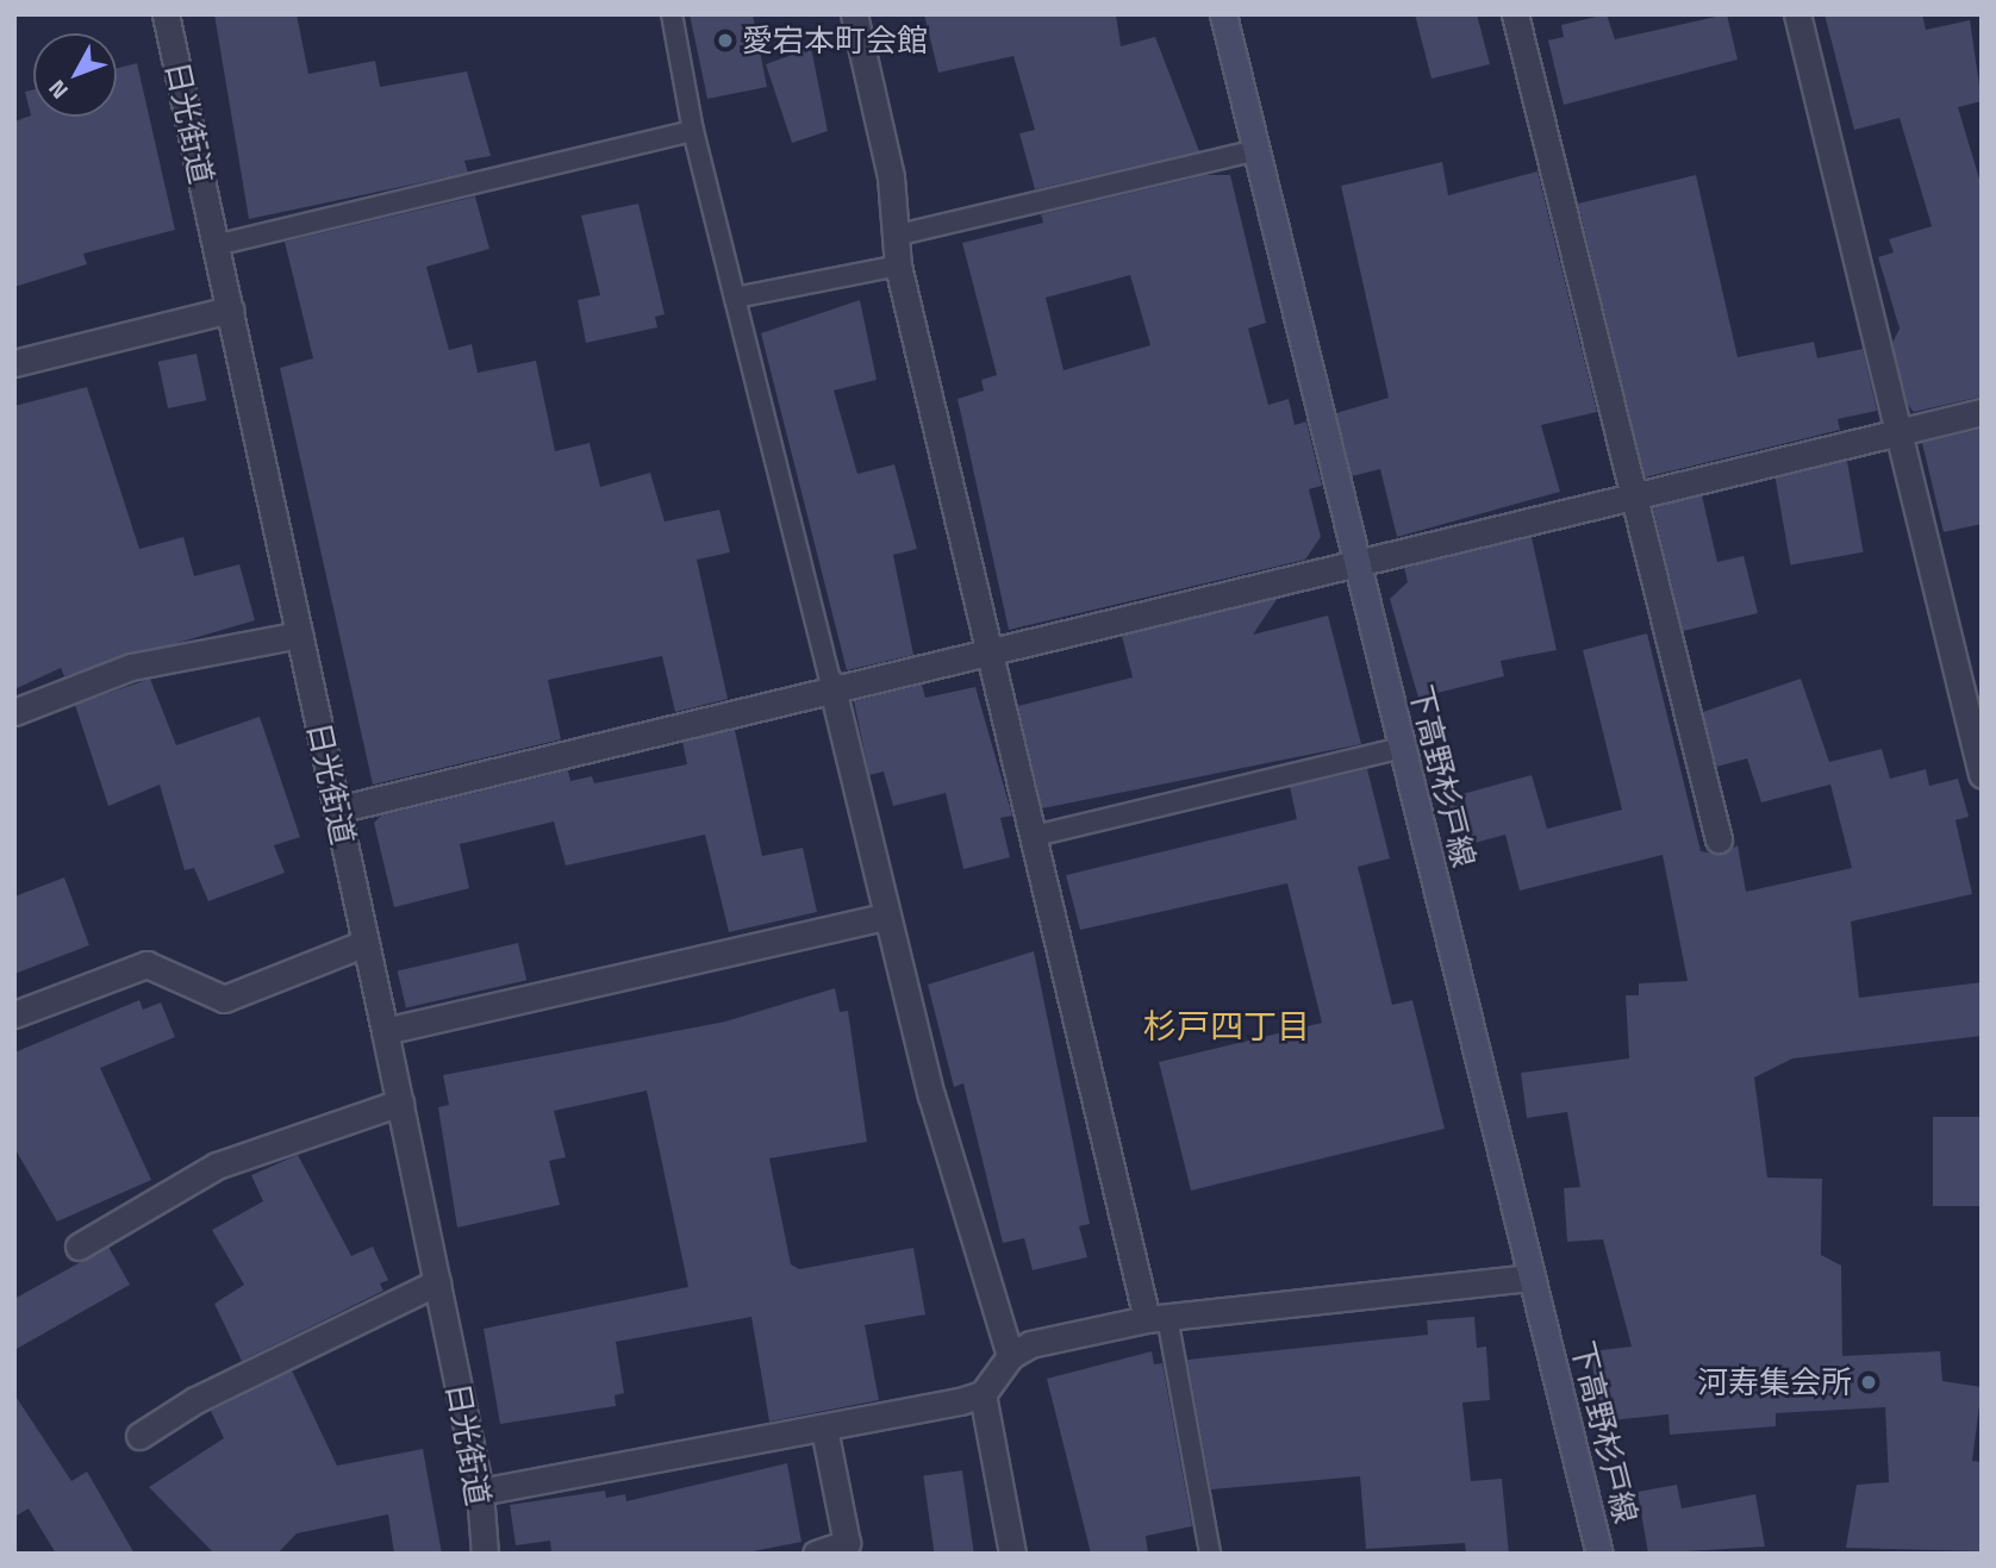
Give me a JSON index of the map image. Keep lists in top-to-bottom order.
{
  "streets": {
    "main road": ["下高野杉戸線"],
    "street": ["日光街道"]
  },
  "districts": ["杉戸四丁目"],
  "places": ["愛宕本町会館", "河寿集会所"],
  "north": "bottom left"
}
